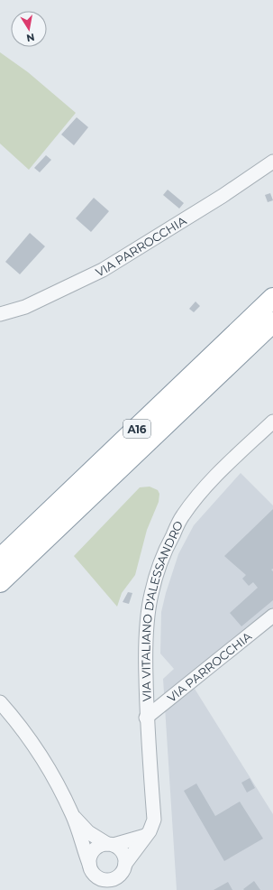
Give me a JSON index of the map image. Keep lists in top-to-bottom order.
{
  "streets": {
    "highway": ["A16"],
    "street": ["VIA PARROCCHIA", "VIA VITALIANO D'ALESSANDRO"]
  },
  "crossings": [
    ["VIA PARROCCHIA", "VIA VITALIANO D'ALESSANDRO"]
  ],
  "north": "bottom"
}
